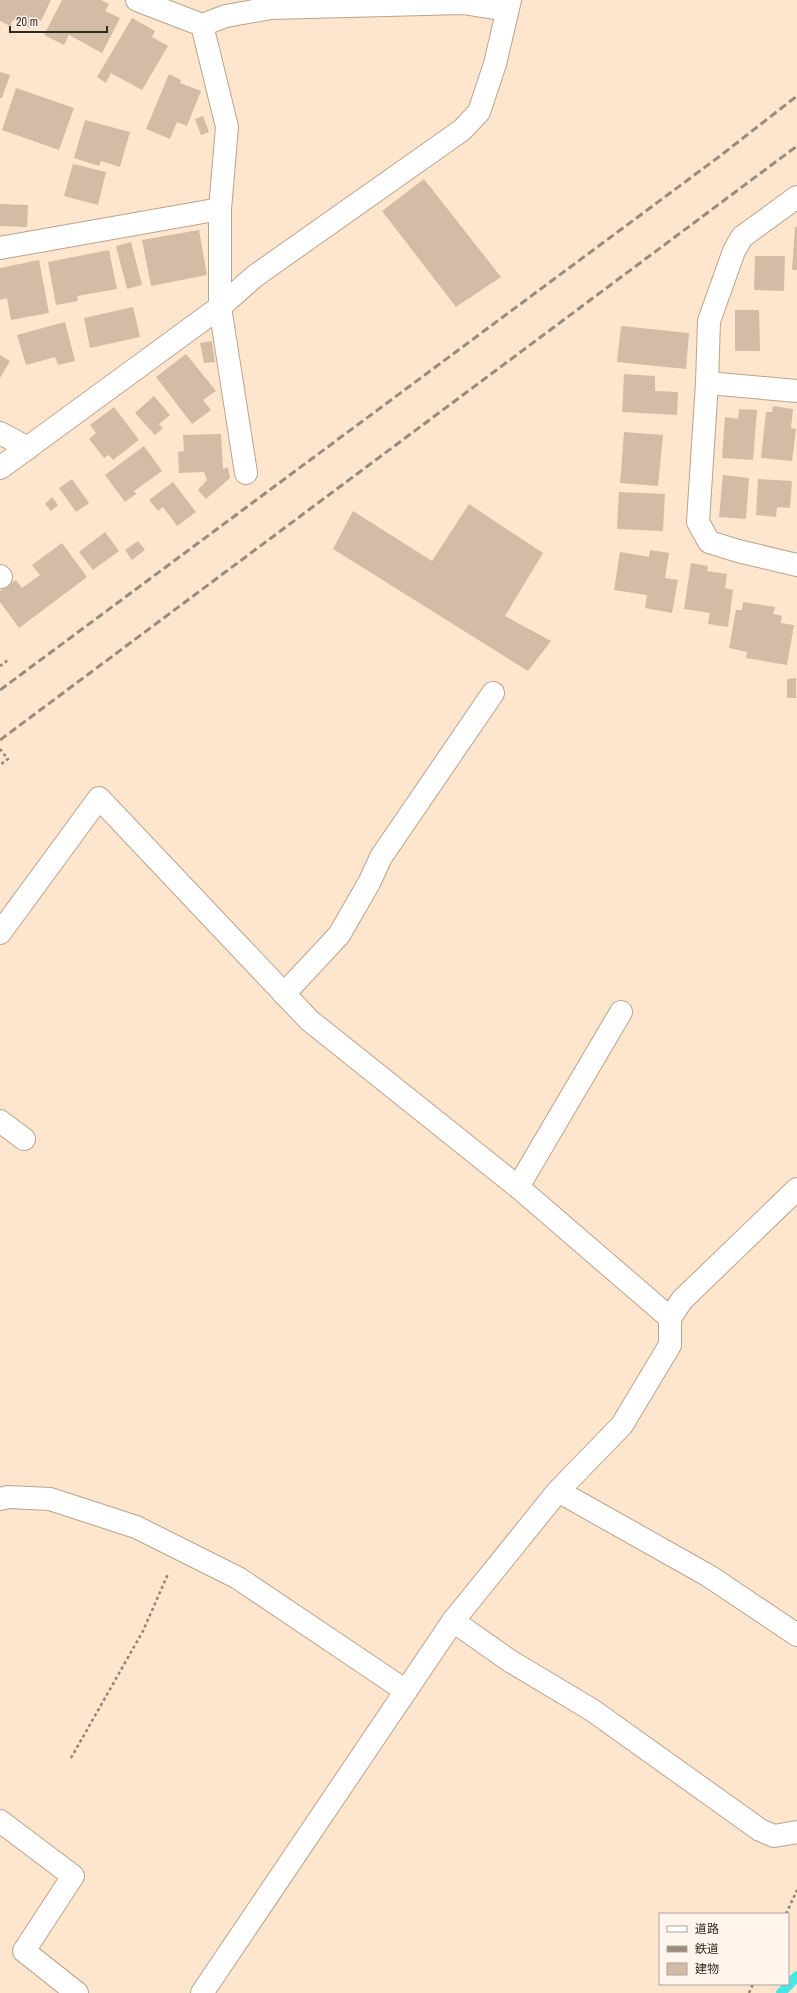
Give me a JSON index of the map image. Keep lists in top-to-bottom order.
{
  "legend": ["道路", "鉄道", "建物"],
  "scale_bar": "20 m"
}
